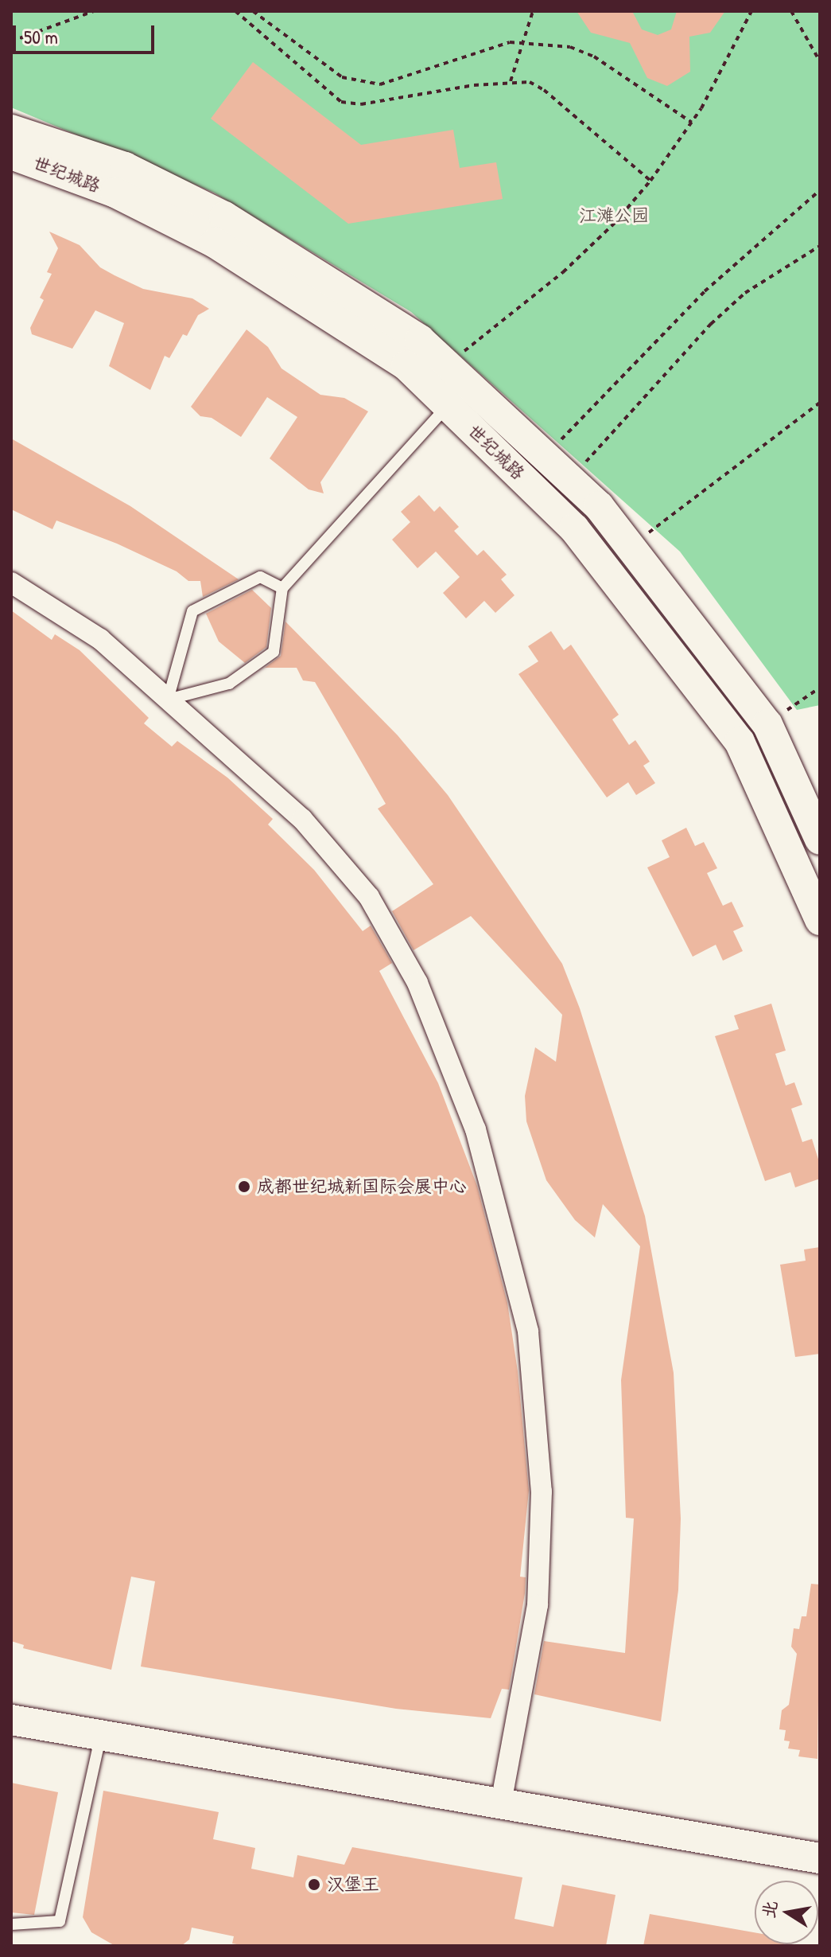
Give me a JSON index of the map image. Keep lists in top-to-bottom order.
{
  "streets": {
    "main road": ["世纪城路"]
  },
  "parks": ["江滩公园"],
  "places": ["成都世纪城新国际会展中心", "汉堡王"],
  "scale_bar": "50 m",
  "north": "left"
}
